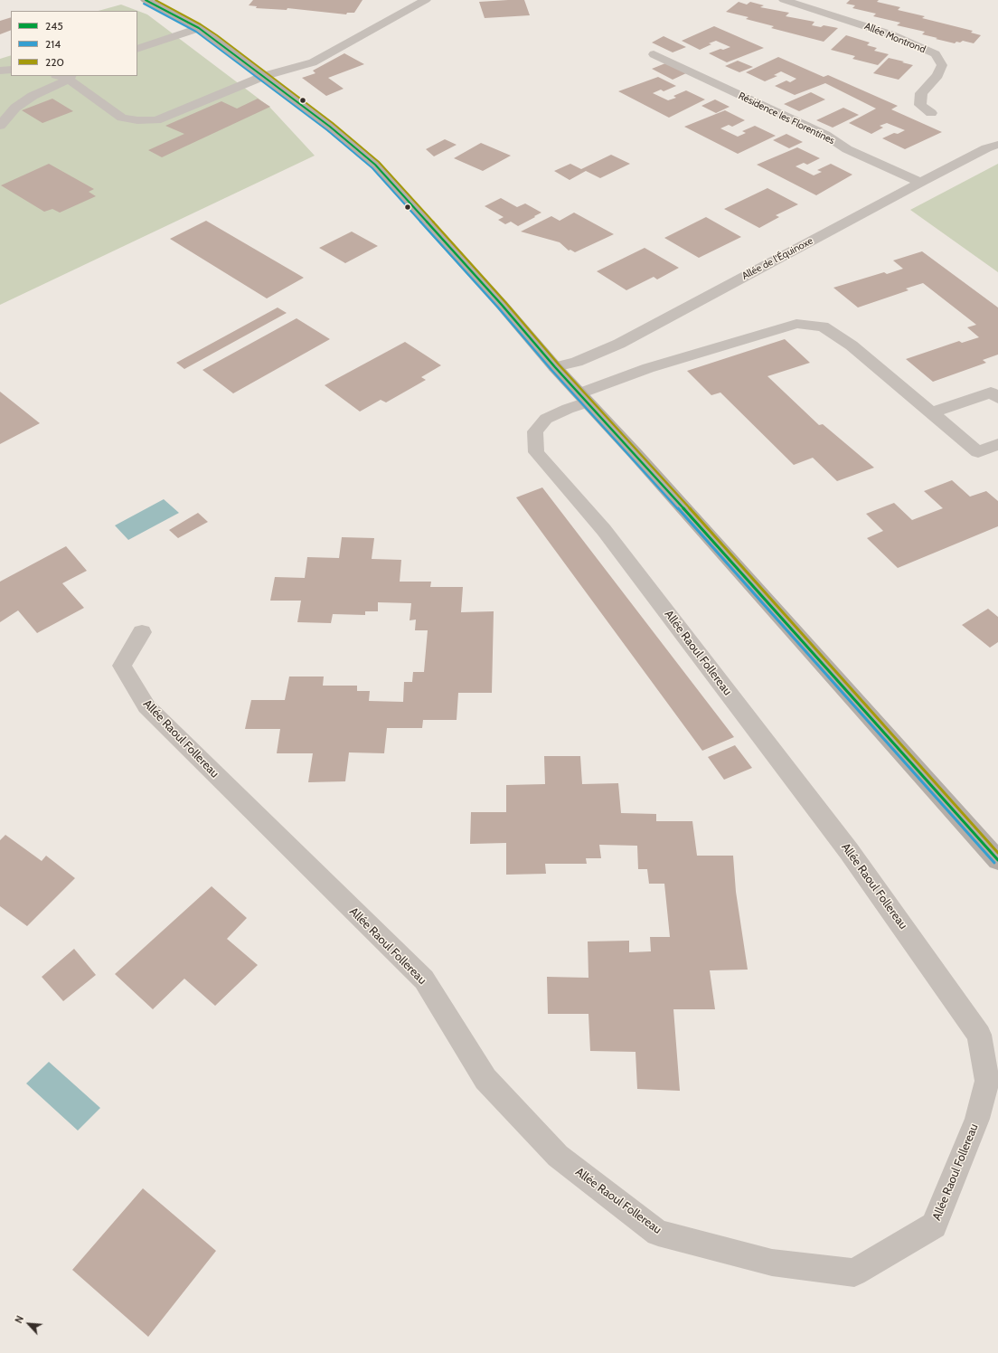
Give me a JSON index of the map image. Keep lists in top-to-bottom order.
{
  "streets": {
    "street": [
      "Allée Montrond",
      "Résidence les Florentines",
      "Allée de l'Équinoxe",
      "Allée Raoul Follereau"
    ]
  },
  "crossings": [
    ["Résidence les Florentines", "Allée de l'Équinoxe"]
  ],
  "lines": ["transit line 245", "transit line 220", "transit line 214"],
  "legend": ["245", "214", "220"],
  "north": "top left"
}
